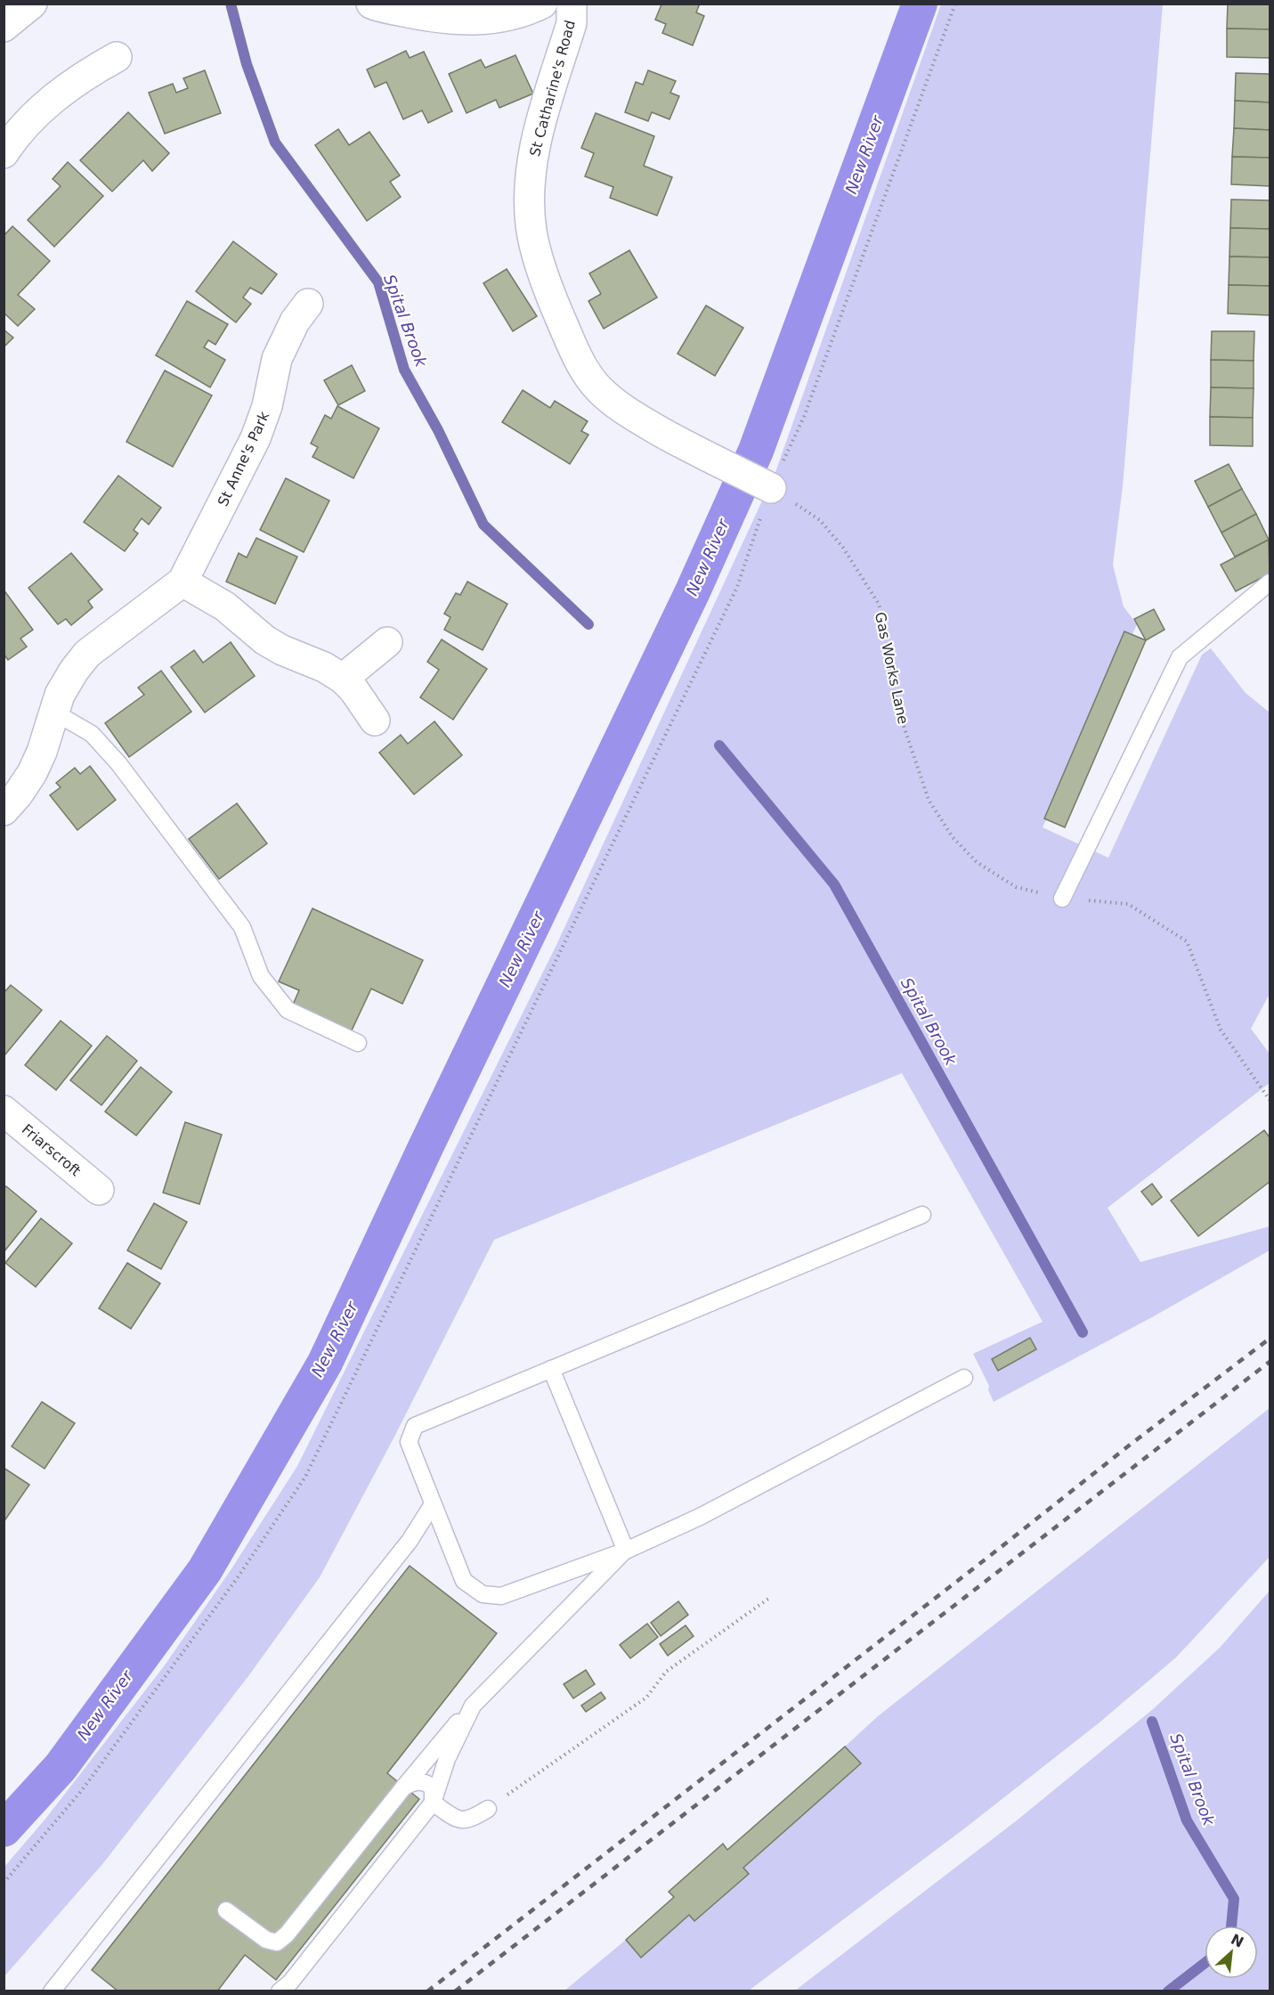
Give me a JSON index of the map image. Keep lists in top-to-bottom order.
{
  "streets": {
    "street": ["St Catharine's Road", "St Anne's Park", "Friarscroft"],
    "path": ["Gas Works Lane"]
  },
  "crossings": [
    ["St Catharine's Road", "Gas Works Lane"]
  ],
  "water": ["New River", "Spital Brook"],
  "north": "top right"
}
